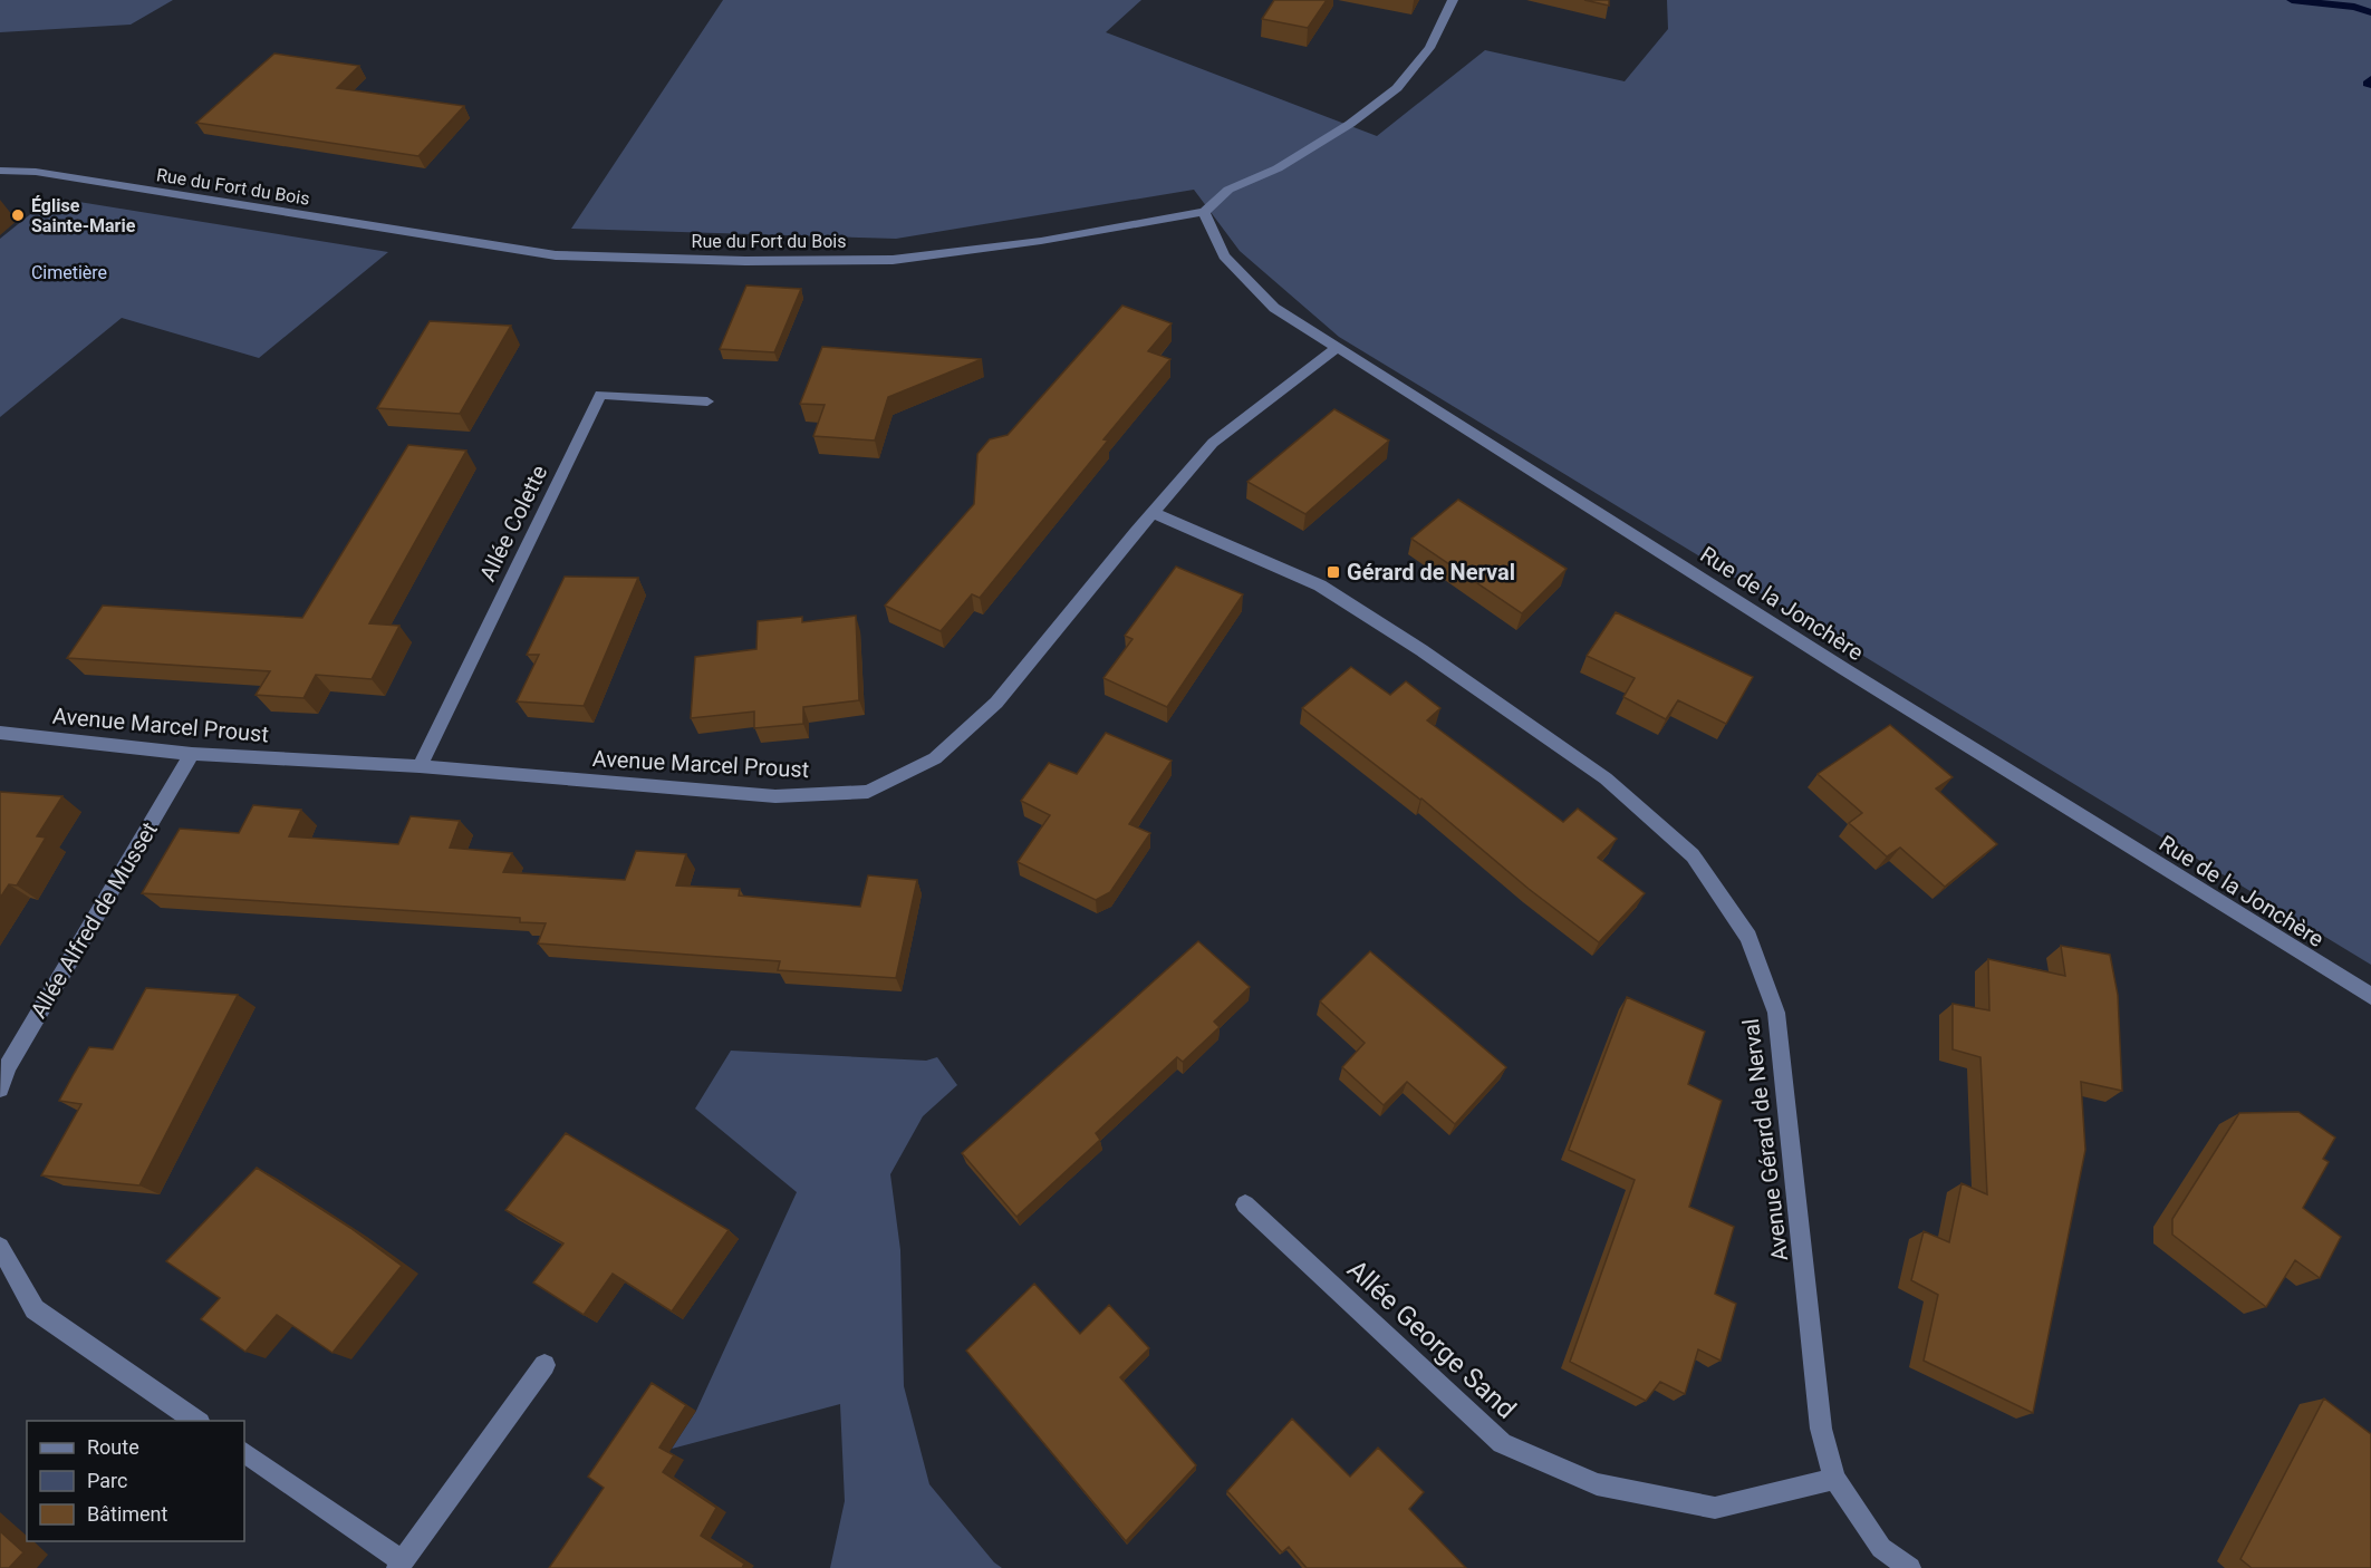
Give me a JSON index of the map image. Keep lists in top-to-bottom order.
{
  "streets": {
    "street": [
      "Rue du Fort du Bois",
      "Allée Colette",
      "Rue de la Jonchère",
      "Avenue Marcel Proust",
      "Allée Alfred de Musset",
      "Avenue Gérard de Nerval",
      "Allée George Sand"
    ]
  },
  "crossings": [
    ["Rue du Fort du Bois", "Rue de la Jonchère"],
    ["Allée Colette", "Avenue Marcel Proust"],
    ["Rue de la Jonchère", "Avenue Marcel Proust"],
    ["Avenue Marcel Proust", "Allée Alfred de Musset"],
    ["Avenue Marcel Proust", "Avenue Gérard de Nerval"],
    ["Avenue Gérard de Nerval", "Allée George Sand"]
  ],
  "parks": ["Cimetière"],
  "places": {
    "other": ["Église Sainte-Marie"],
    "transit": ["Gérard de Nerval"]
  },
  "legend": ["Route", "Parc", "Bâtiment"]
}
